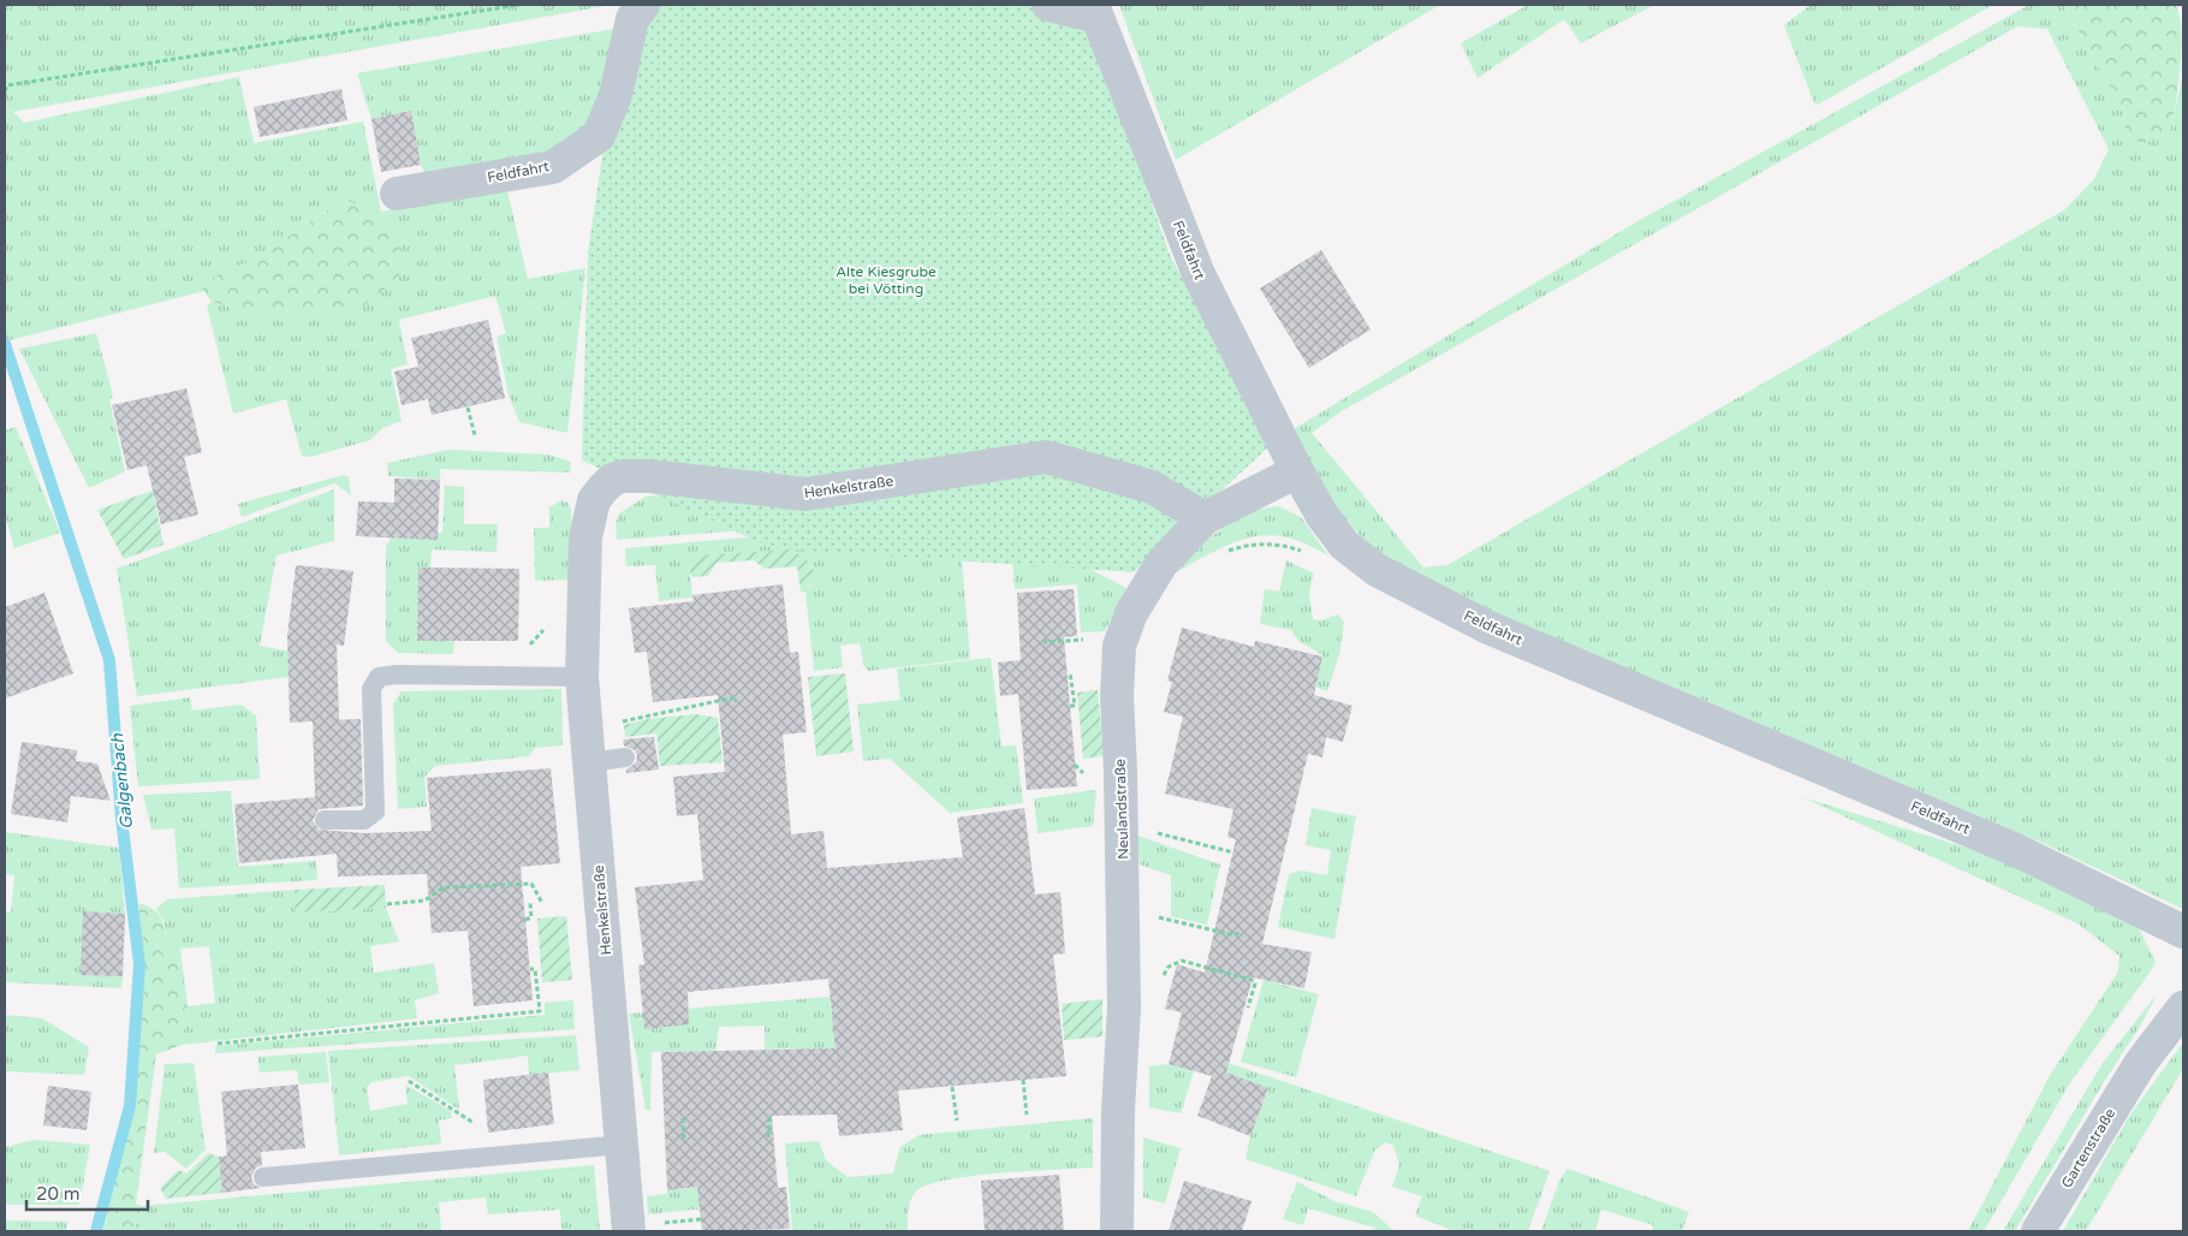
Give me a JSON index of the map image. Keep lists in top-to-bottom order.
{
  "streets": {
    "street": [
      "Feldfahrt",
      "Henkelstraße",
      "Neulandstraße",
      "Gartenstraße"
    ]
  },
  "crossings": [
    ["Feldfahrt", "Neulandstraße"],
    ["Henkelstraße", "Neulandstraße"]
  ],
  "water": ["Galgenbach"],
  "parks": ["Alte Kiesgrube bei Vötting"],
  "scale_bar": "20 m"
}
